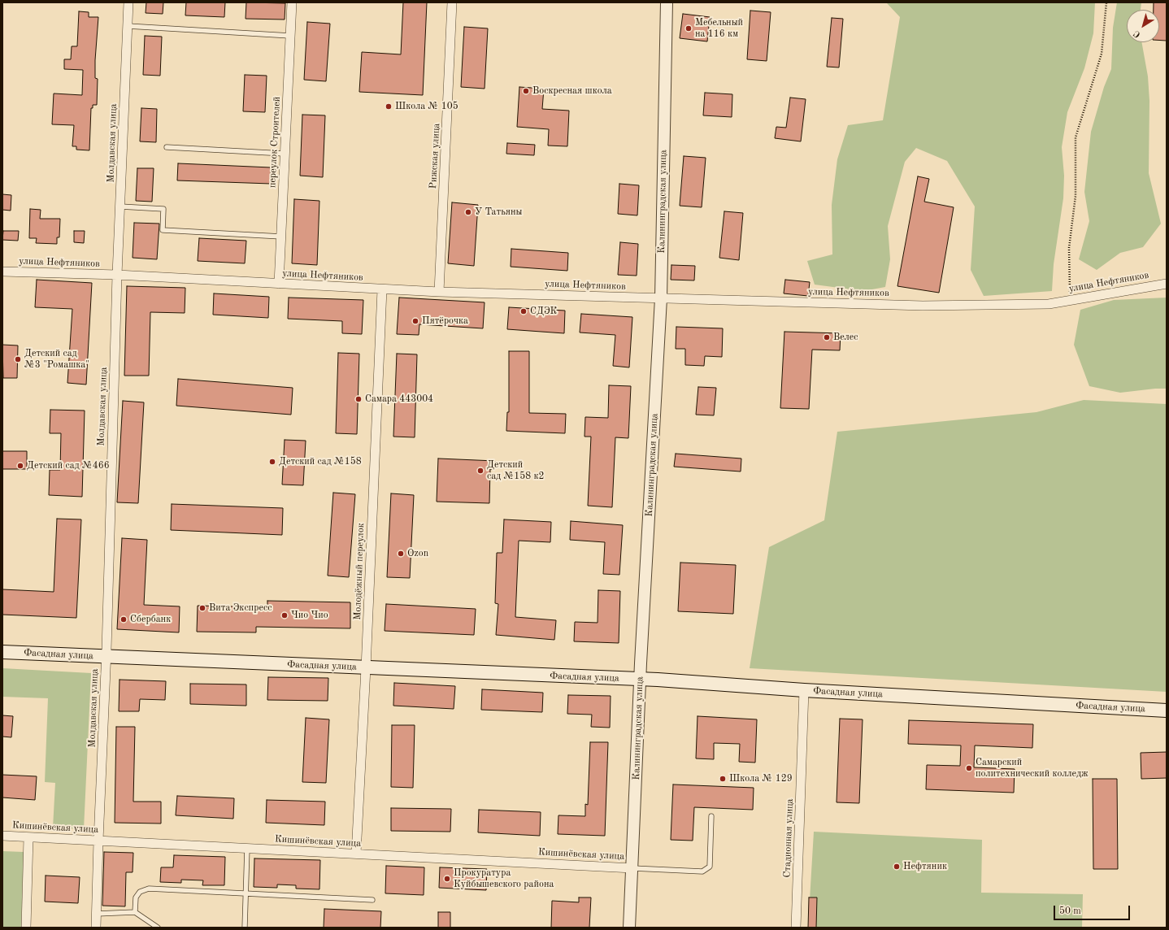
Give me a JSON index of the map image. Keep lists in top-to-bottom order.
{
  "streets": {
    "main road": ["Фасадная улица"],
    "street": [
      "переулок Строителей",
      "Молдавская улица",
      "Рижская улица",
      "Калининградская улица",
      "улица Нефтяников",
      "Молодёжный переулок",
      "Кишинёвская улица",
      "Стадионная улица"
    ]
  },
  "crossings": [
    ["переулок Строителей", "улица Нефтяников"],
    ["Молдавская улица", "улица Нефтяников"],
    ["Молдавская улица", "Фасадная улица"],
    ["Молдавская улица", "Кишинёвская улица"],
    ["Рижская улица", "улица Нефтяников"],
    ["Калининградская улица", "улица Нефтяников"],
    ["Калининградская улица", "Фасадная улица"],
    ["Калининградская улица", "Кишинёвская улица"],
    ["улица Нефтяников", "Молодёжный переулок"],
    ["Молодёжный переулок", "Фасадная улица"],
    ["Молодёжный переулок", "Кишинёвская улица"],
    ["Фасадная улица", "Стадионная улица"]
  ],
  "places": [
    "Мебельный на 116 км",
    "Воскресная школа",
    "Школа № 105",
    "У Татьяны",
    "СДЭК",
    "Пятёрочка",
    "Велес",
    "Детский сад №3 \"Ромашка\"",
    "Самара 443004",
    "Детский сад №158",
    "Детский сад №466",
    "Детский сад №158 к2",
    "Ozon",
    "Вита Экспресс",
    "Чио Чио",
    "Сбербанк",
    "Самарский политехнический колледж",
    "Школа № 129",
    "Нефтяник",
    "Прокуратура Куйбышевского района"
  ],
  "scale_bar": "50 m",
  "north": "bottom left"
}
